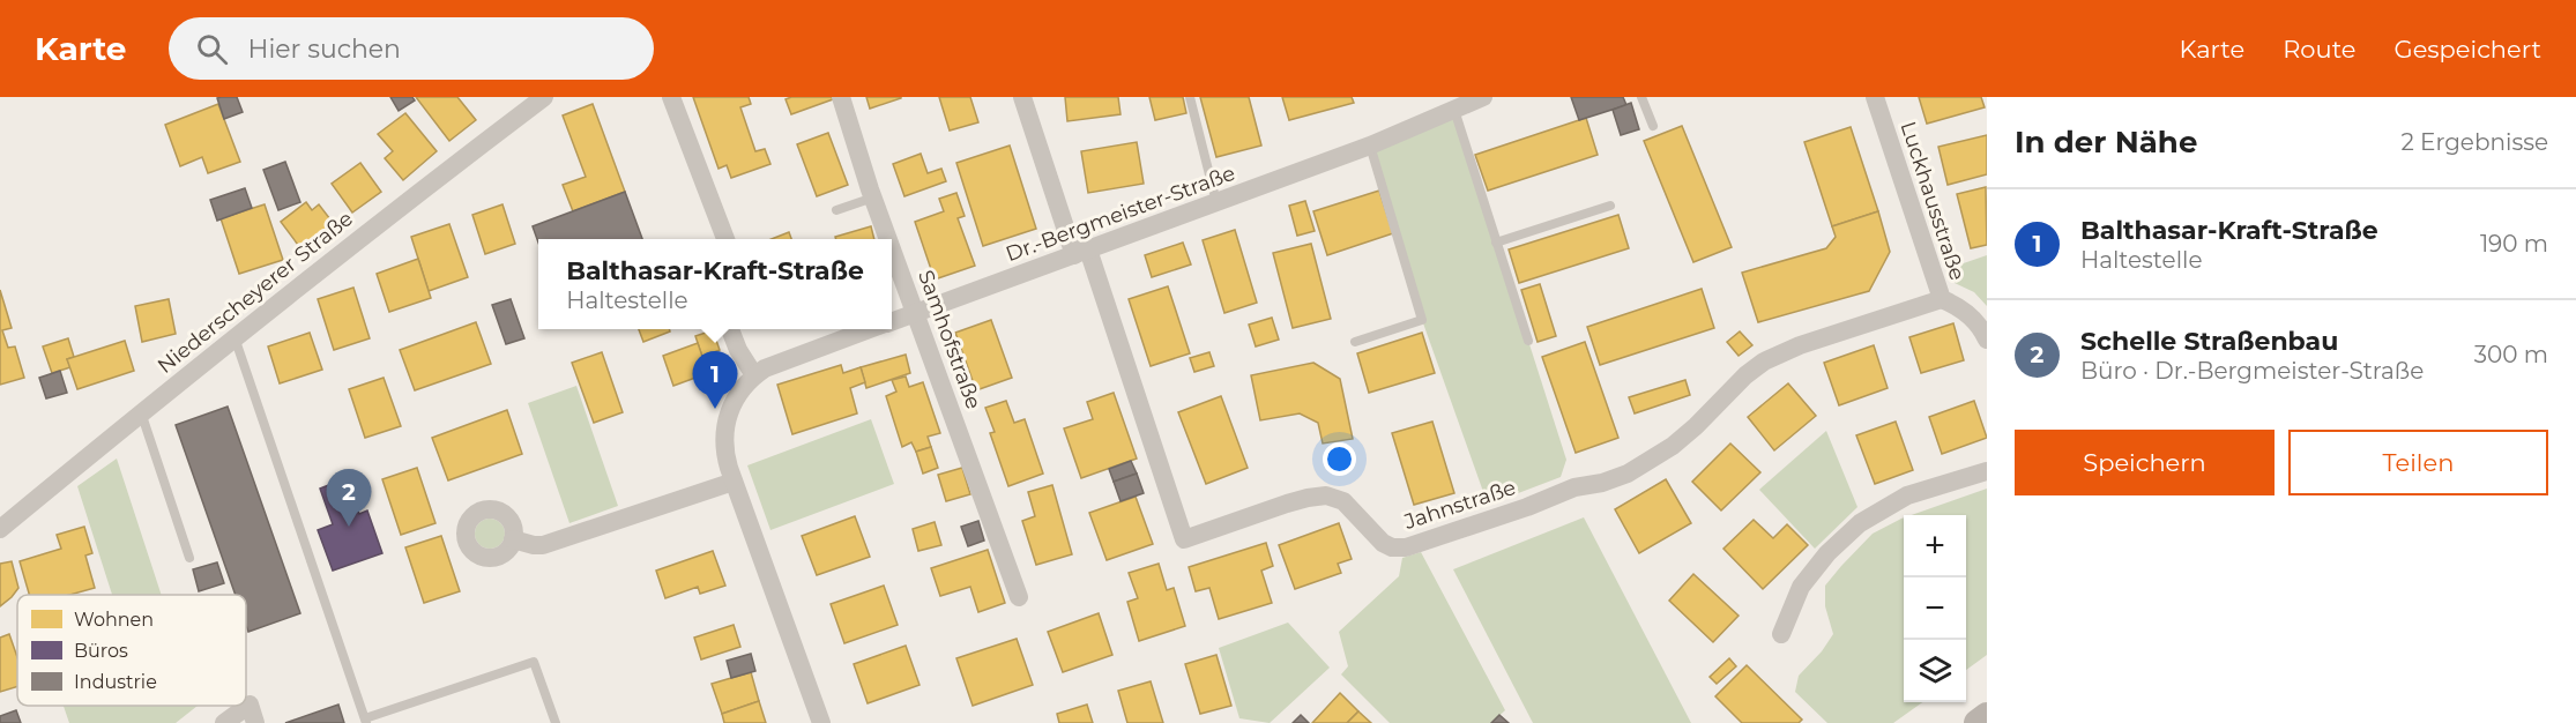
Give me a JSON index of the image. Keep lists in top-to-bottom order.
{
  "streets": {
    "street": [
      "Luckhausstraße",
      "Dr.-Bergmeister-Straße",
      "Niederscheyerer Straße",
      "Samhofstraße",
      "Jahnstraße"
    ]
  },
  "crossings": [
    ["Luckhausstraße", "Jahnstraße"],
    ["Dr.-Bergmeister-Straße", "Samhofstraße"],
    ["Dr.-Bergmeister-Straße", "Jahnstraße"]
  ],
  "legend": ["Wohnen", "Büros", "Industrie"],
  "page": {
    "header": "Karte",
    "search": "Hier suchen",
    "nav": ["Karte", "Route", "Gespeichert"],
    "heading": ["In der Nähe", "2 Ergebnisse"],
    "list": [
      {
        "mark": "1",
        "name": "Balthasar-Kraft-Straße",
        "note": "Haltestelle",
        "value": "190 m"
      },
      {
        "mark": "2",
        "name": "Schelle Straßenbau",
        "note": "Büro · Dr.-Bergmeister-Straße",
        "value": "300 m"
      }
    ],
    "popup": ["Balthasar-Kraft-Straße", "Haltestelle"],
    "pins": ["1", "2"],
    "buttons": ["Speichern", "Teilen"],
    "map_buttons": ["+", "−"]
  }
}
